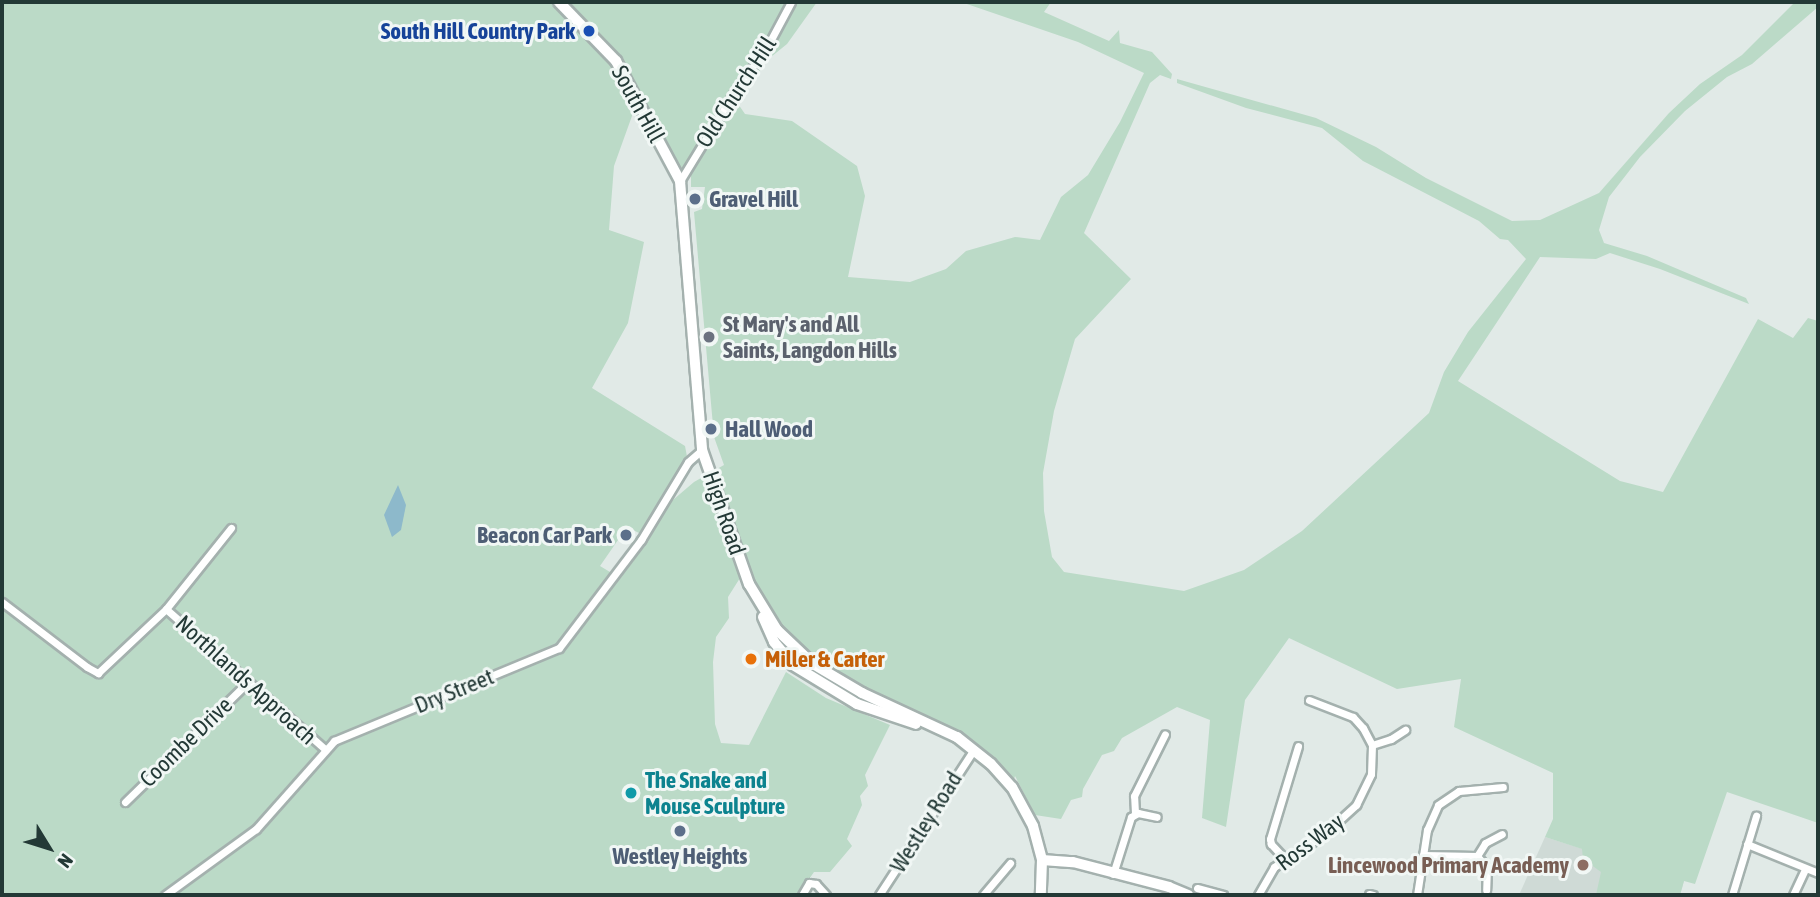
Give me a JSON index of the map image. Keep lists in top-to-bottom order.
{
  "streets": {
    "main road": ["South Hill", "High Road"],
    "street": [
      "Old Church Hill",
      "Northlands Approach",
      "Dry Street",
      "Coombe Drive",
      "Westley Road",
      "Ross Way"
    ]
  },
  "crossings": [
    ["Old Church Hill", "South Hill"],
    ["Old Church Hill", "High Road"],
    ["South Hill", "High Road"],
    ["High Road", "Dry Street"],
    ["High Road", "Westley Road"],
    ["Northlands Approach", "Dry Street"],
    ["Northlands Approach", "Coombe Drive"]
  ],
  "places": [
    "South Hill Country Park",
    "Gravel Hill",
    "St Mary's and All Saints, Langdon Hills",
    "Hall Wood",
    "Beacon Car Park",
    "Miller & Carter",
    "The Snake and Mouse Sculpture",
    "Westley Heights",
    "Lincewood Primary Academy"
  ],
  "north": "bottom right"
}
